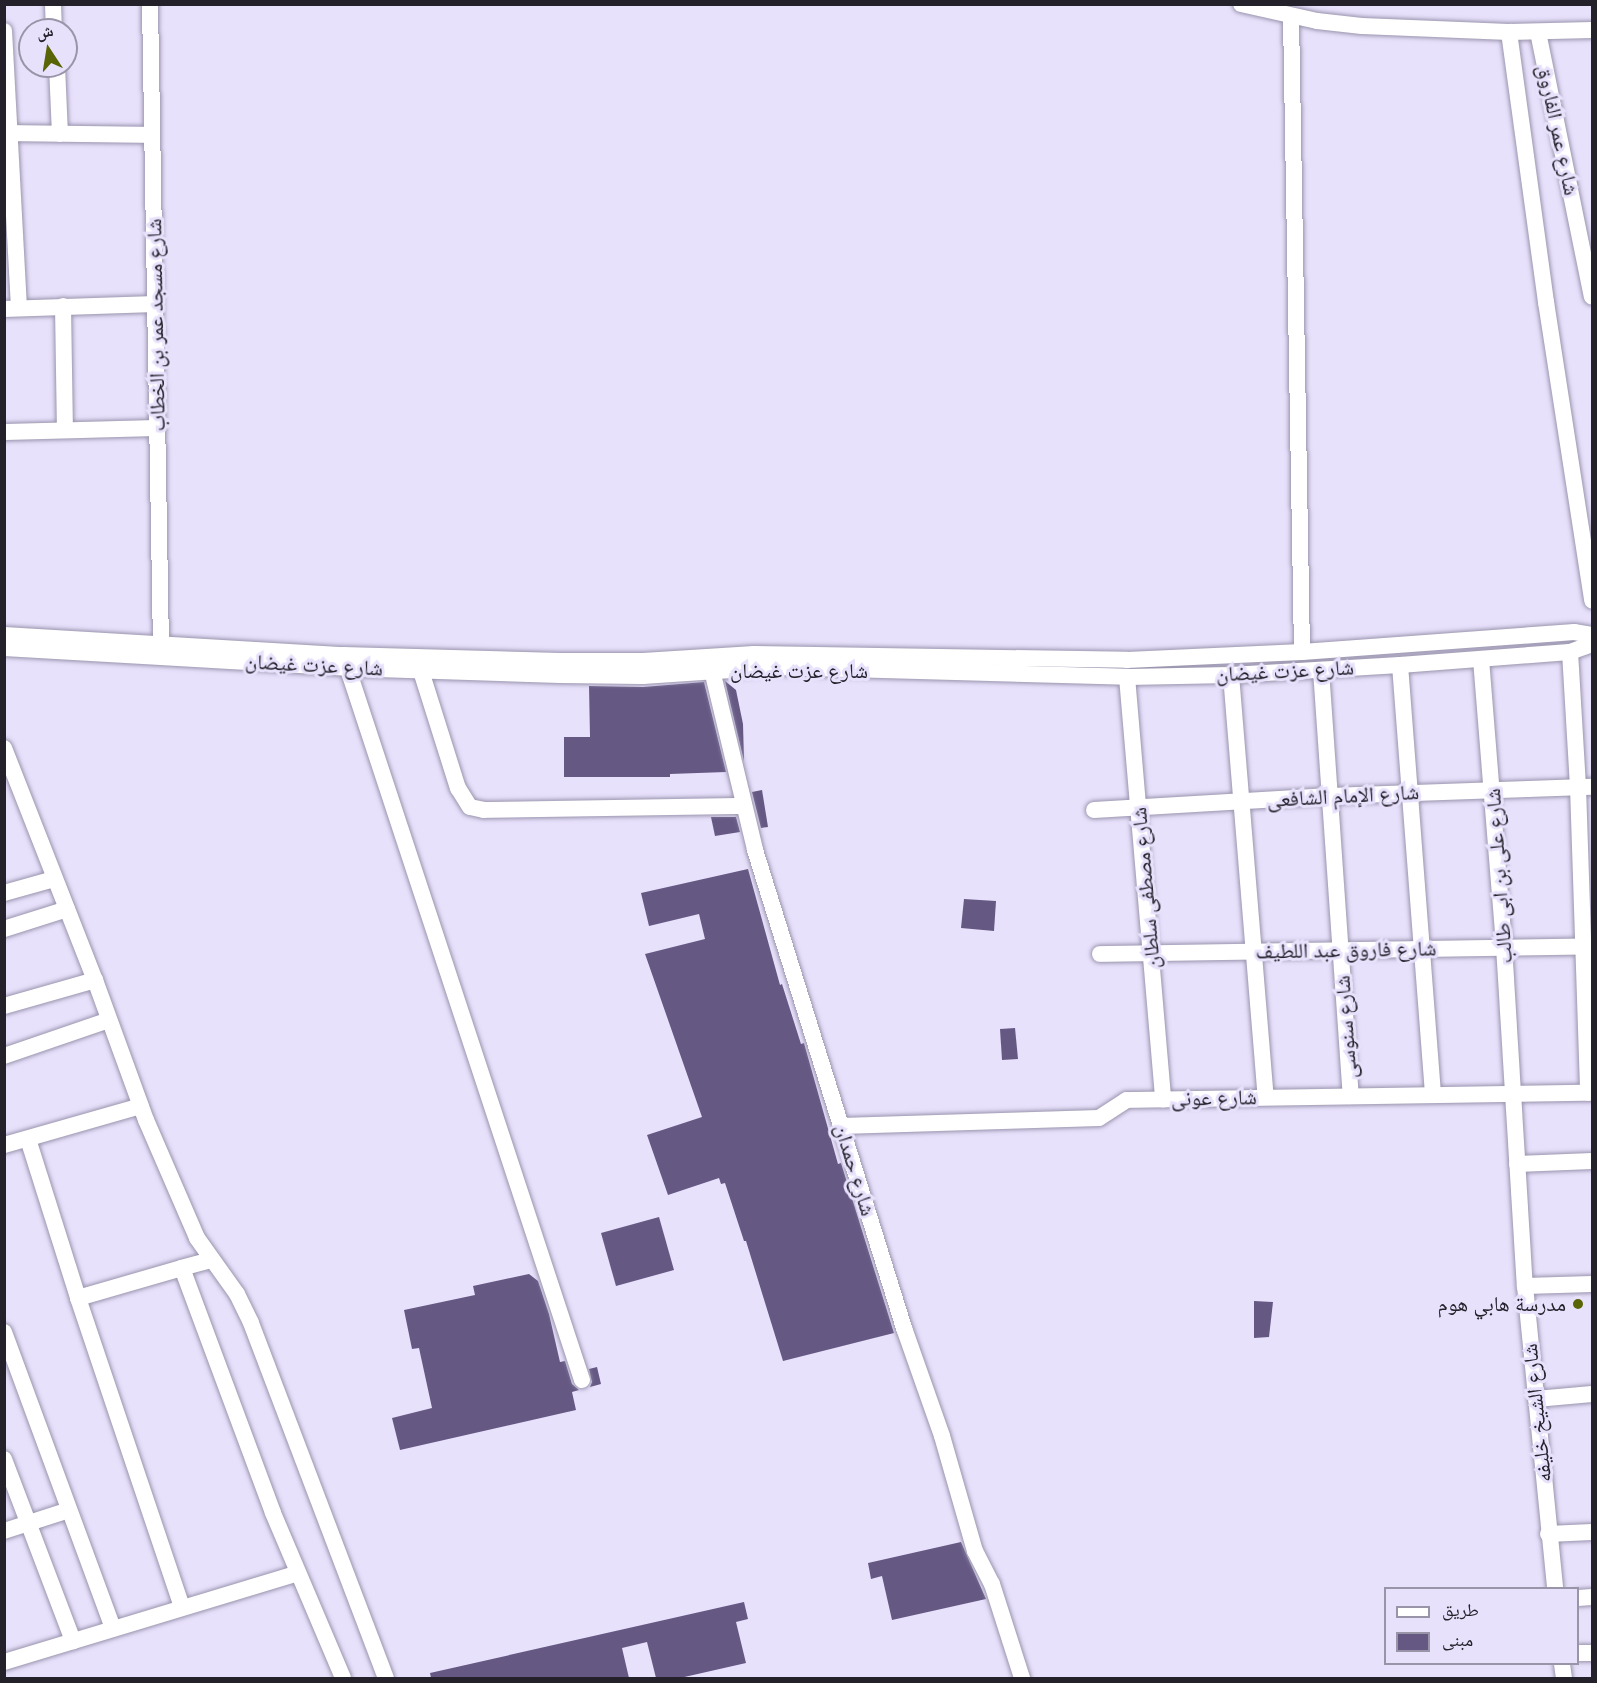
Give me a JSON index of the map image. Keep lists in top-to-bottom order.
{
  "streets": {
    "street": [
      "شارع عمر الفاروق",
      "شارع مسجد عمر بن الخطاب",
      "شارع عزت غيضان",
      "شارع الإمام الشافعى",
      "شارع على بن ابى طالب",
      "شارع مصطفى سلطان",
      "شارع فاروق عبد اللطيف",
      "شارع سنوسى",
      "شارع عونى",
      "شارع حمدان",
      "شارع الشيخ خليفه"
    ]
  },
  "crossings": [
    ["شارع مسجد عمر بن الخطاب", "شارع عزت غيضان"],
    ["شارع عزت غيضان", "شارع على بن ابى طالب"],
    ["شارع عزت غيضان", "شارع مصطفى سلطان"],
    ["شارع عزت غيضان", "شارع سنوسى"],
    ["شارع عزت غيضان", "شارع حمدان"],
    ["شارع الإمام الشافعى", "شارع على بن ابى طالب"],
    ["شارع الإمام الشافعى", "شارع مصطفى سلطان"],
    ["شارع الإمام الشافعى", "شارع سنوسى"],
    ["شارع على بن ابى طالب", "شارع فاروق عبد اللطيف"],
    ["شارع على بن ابى طالب", "شارع عونى"],
    ["شارع على بن ابى طالب", "شارع الشيخ خليفه"],
    ["شارع مصطفى سلطان", "شارع فاروق عبد اللطيف"],
    ["شارع مصطفى سلطان", "شارع عونى"],
    ["شارع فاروق عبد اللطيف", "شارع سنوسى"],
    ["شارع سنوسى", "شارع عونى"],
    ["شارع عونى", "شارع حمدان"],
    ["شارع عونى", "شارع الشيخ خليفه"]
  ],
  "places": ["مدرسة هابي هوم"],
  "legend": ["طريق", "مبنى"],
  "north": "top"
}
